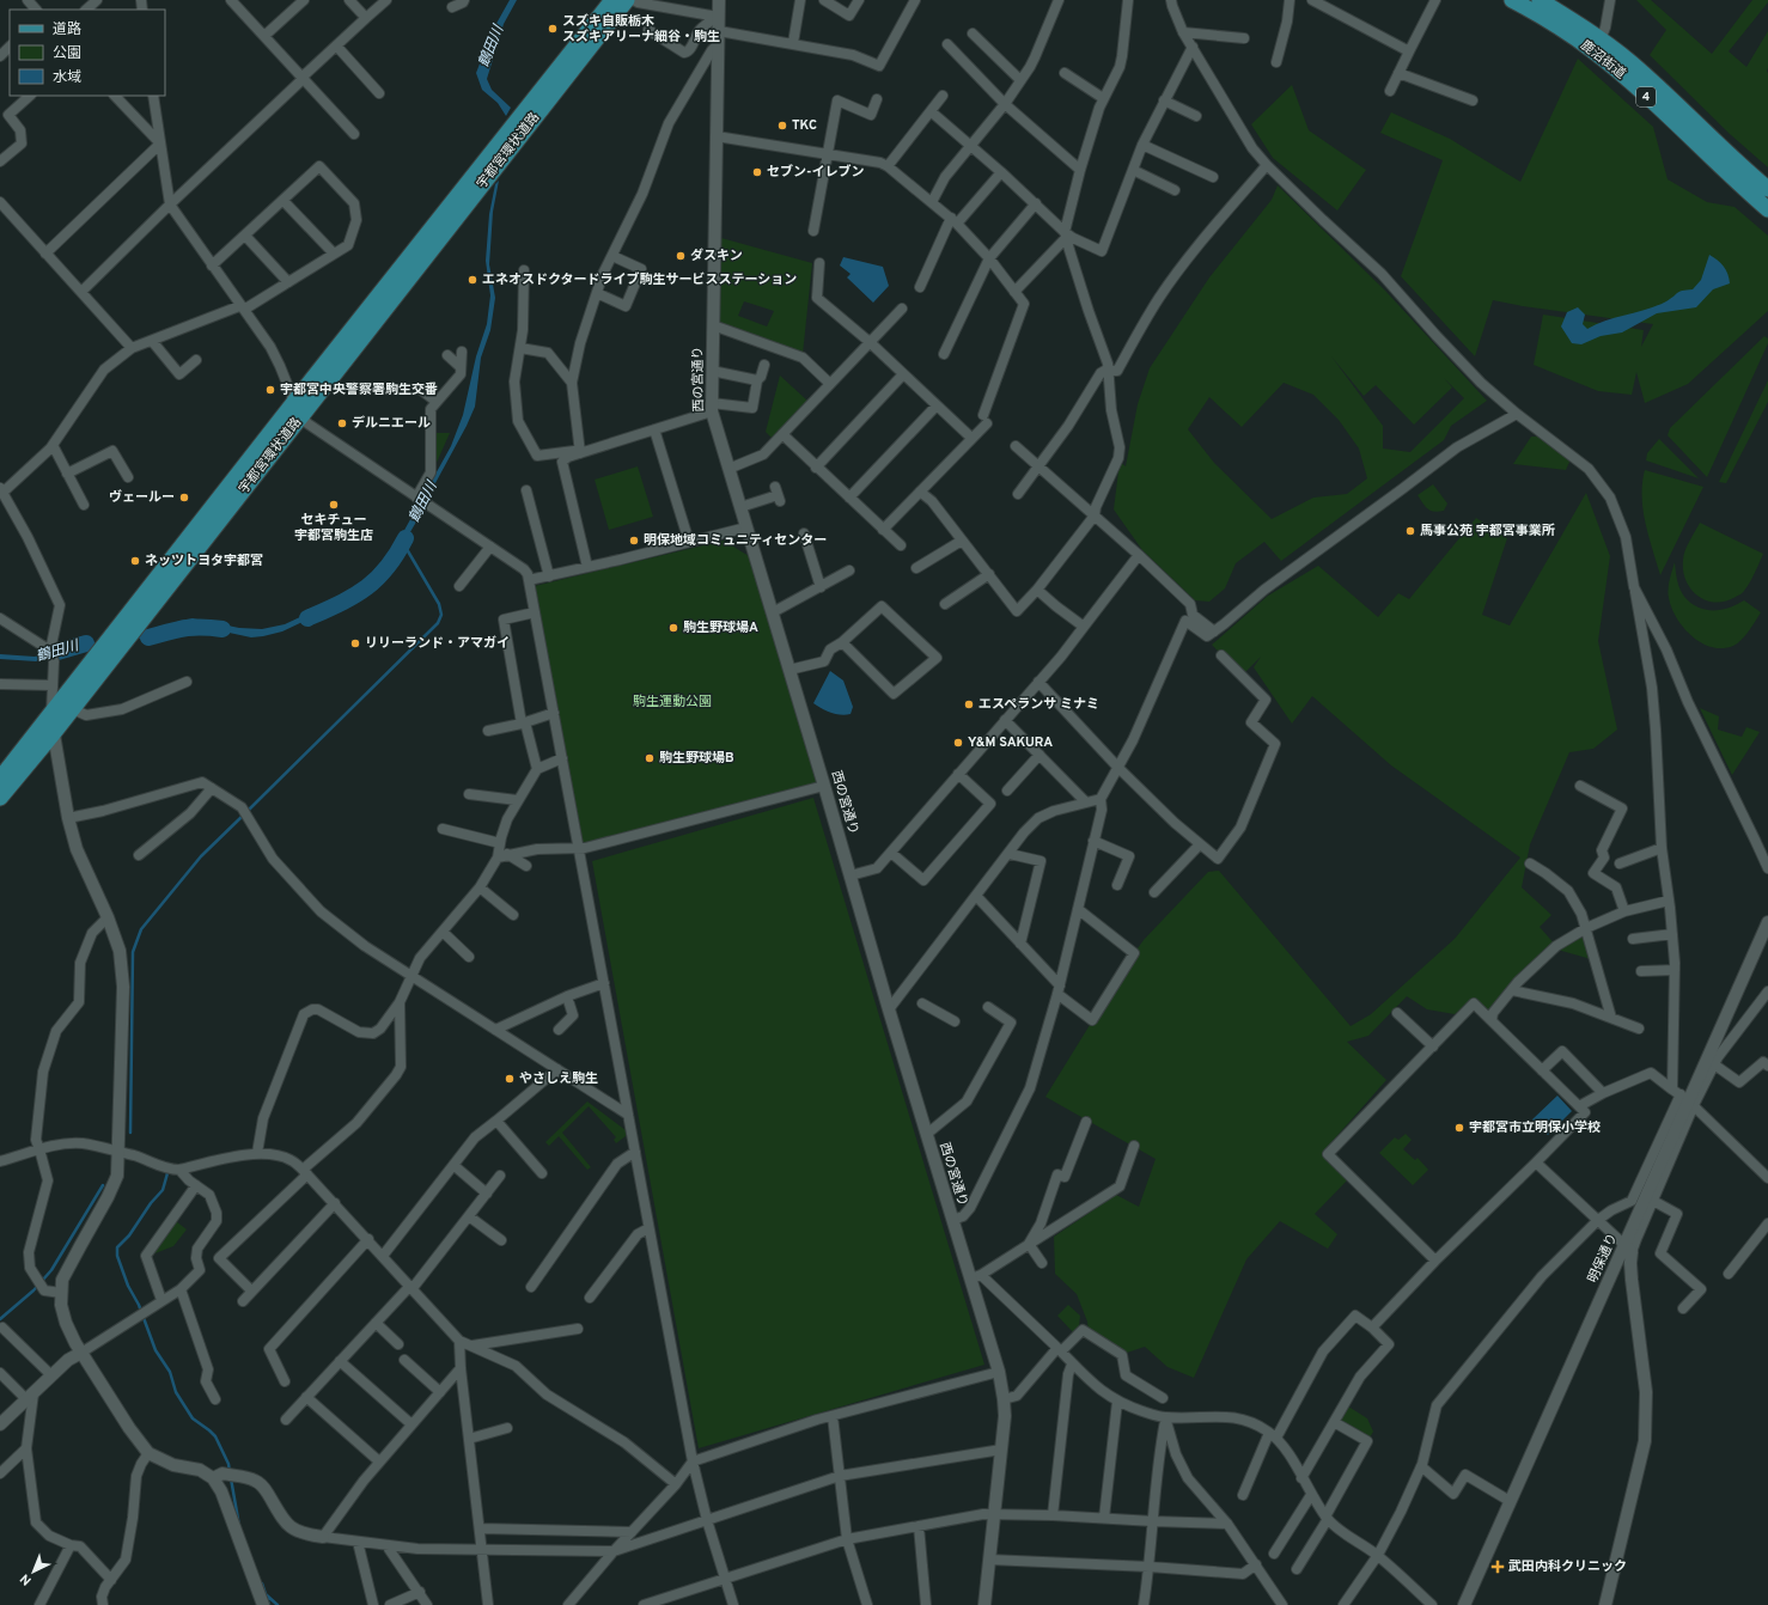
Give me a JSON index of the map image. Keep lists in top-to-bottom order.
{
  "streets": {
    "main road": ["鹿沼街道", "4", "宇都宮環状道路"],
    "street": ["西の宮通り", "明保通り"]
  },
  "water": ["鶴田川"],
  "parks": ["駒生運動公園"],
  "places": {
    "other": [
      "スズキ自販栃木 スズキアリーナ細谷・駒生",
      "TKC",
      "セブン-イレブン",
      "ダスキン",
      "エネオスドクタードライブ駒生サービスステーション",
      "宇都宮中央警察署駒生交番",
      "デルニエール",
      "ヴェールー",
      "セキチュー 宇都宮駒生店",
      "馬事公苑 宇都宮事業所",
      "明保地域コミュニティセンター",
      "ネッツトヨタ宇都宮",
      "駒生野球場A",
      "リリーランド・アマガイ",
      "エスペランサ ミナミ",
      "Y&M SAKURA",
      "駒生野球場B",
      "やさしえ駒生",
      "宇都宮市立明保小学校"
    ],
    "health": ["武田内科クリニック"]
  },
  "legend": ["道路", "公園", "水域"],
  "north": "bottom left"
}
